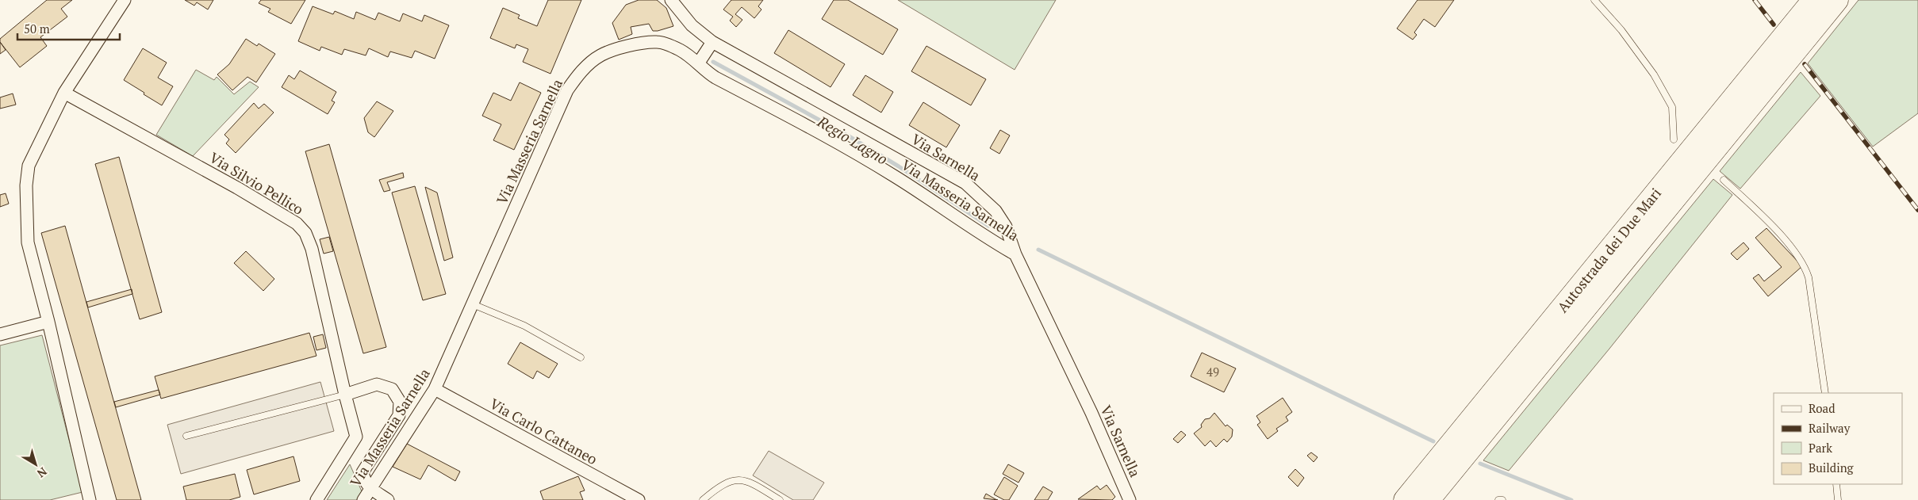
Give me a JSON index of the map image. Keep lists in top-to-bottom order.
{
  "streets": {
    "highway": ["Autostrada dei Due Mari"],
    "street": [
      "Via Masseria Sarnella",
      "Via Sarnella",
      "Via Silvio Pellico",
      "Via Carlo Cattaneo"
    ]
  },
  "crossings": [
    ["Via Masseria Sarnella", "Via Sarnella"],
    ["Via Masseria Sarnella", "Via Carlo Cattaneo"]
  ],
  "water": ["Regio Lagno"],
  "house_numbers": ["49"],
  "legend": [
    "Road",
    "Railway",
    "Park",
    "Building"
  ],
  "scale_bar": "50 m",
  "north": "bottom right"
}
